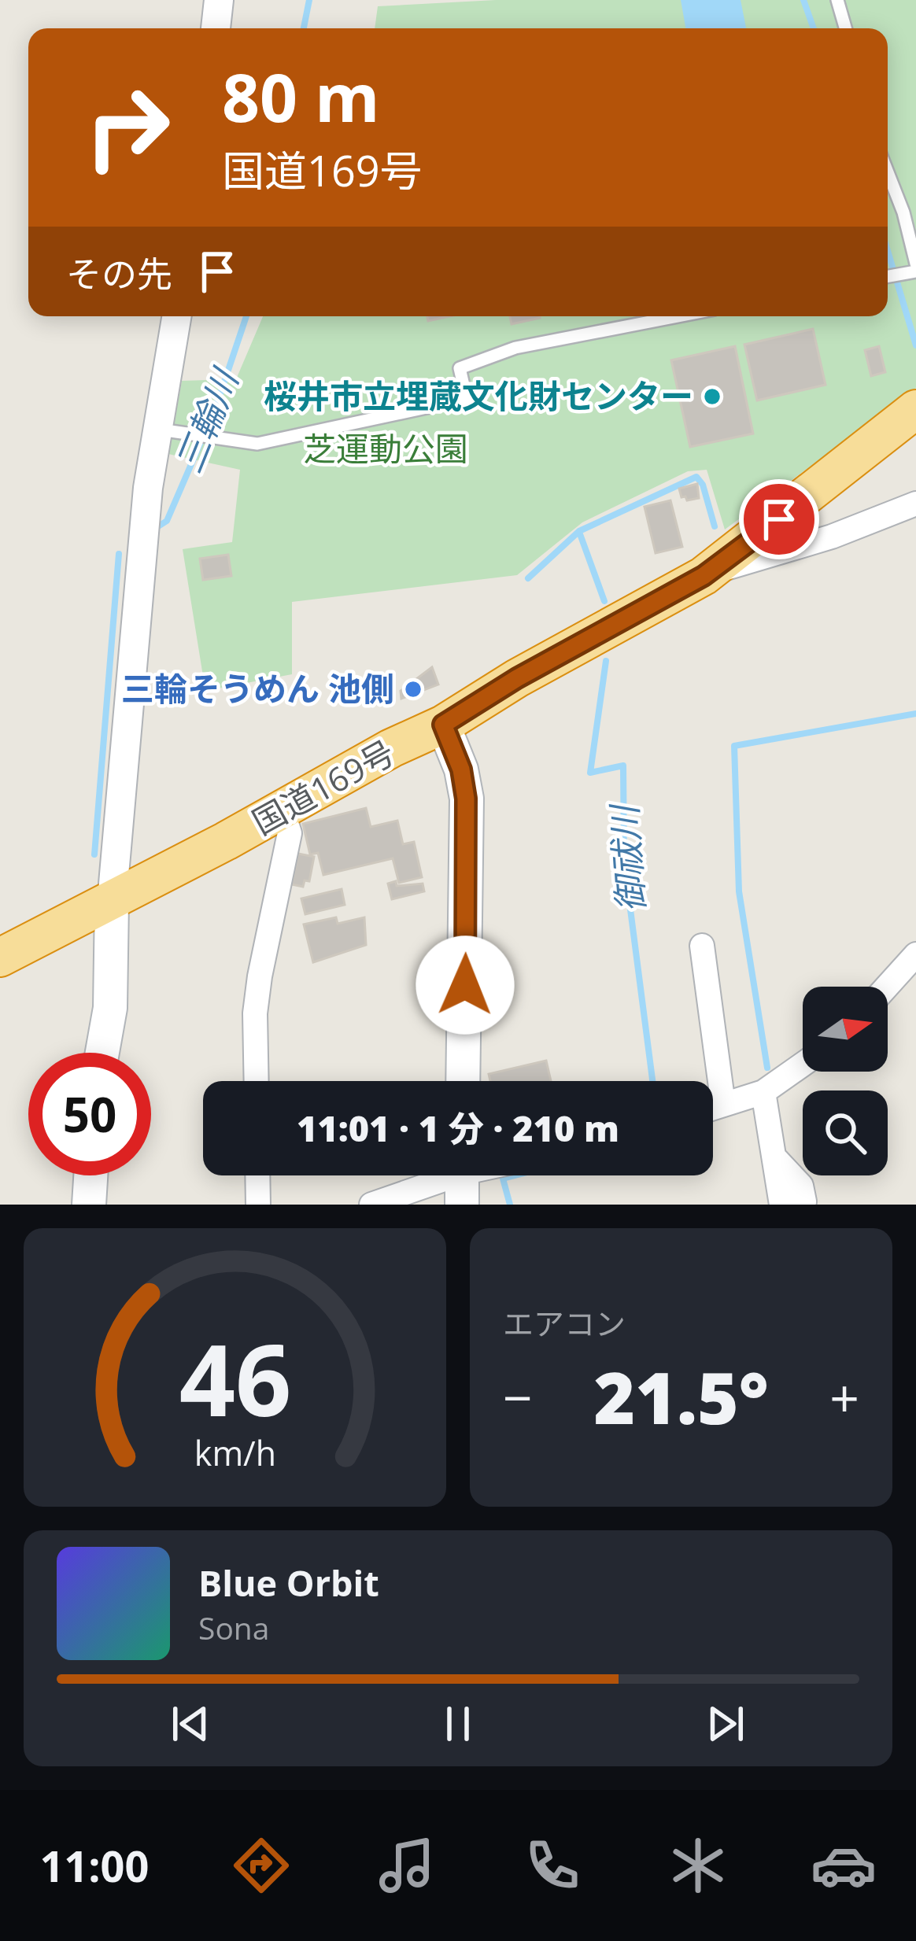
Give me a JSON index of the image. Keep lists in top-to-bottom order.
{
  "streets": {
    "highway": ["国道169号"]
  },
  "water": ["三輪川", "御祓川"],
  "parks": ["芝運動公園"],
  "places": ["桜井市立埋蔵文化財センター", "三輪そうめん 池側"],
  "north": "right",
  "page": {
    "turn": ["80 m", "国道169号"],
    "then": "その先",
    "limit": "50",
    "trip": "11:01 · 1 分 · 210 m",
    "tile": "エアコン",
    "heat": ["−", "21.5°", "+"],
    "song": ["Blue Orbit", "Sona"],
    "tabs": "11:00",
    "gauge": ["46", "km/h"]
  }
}
